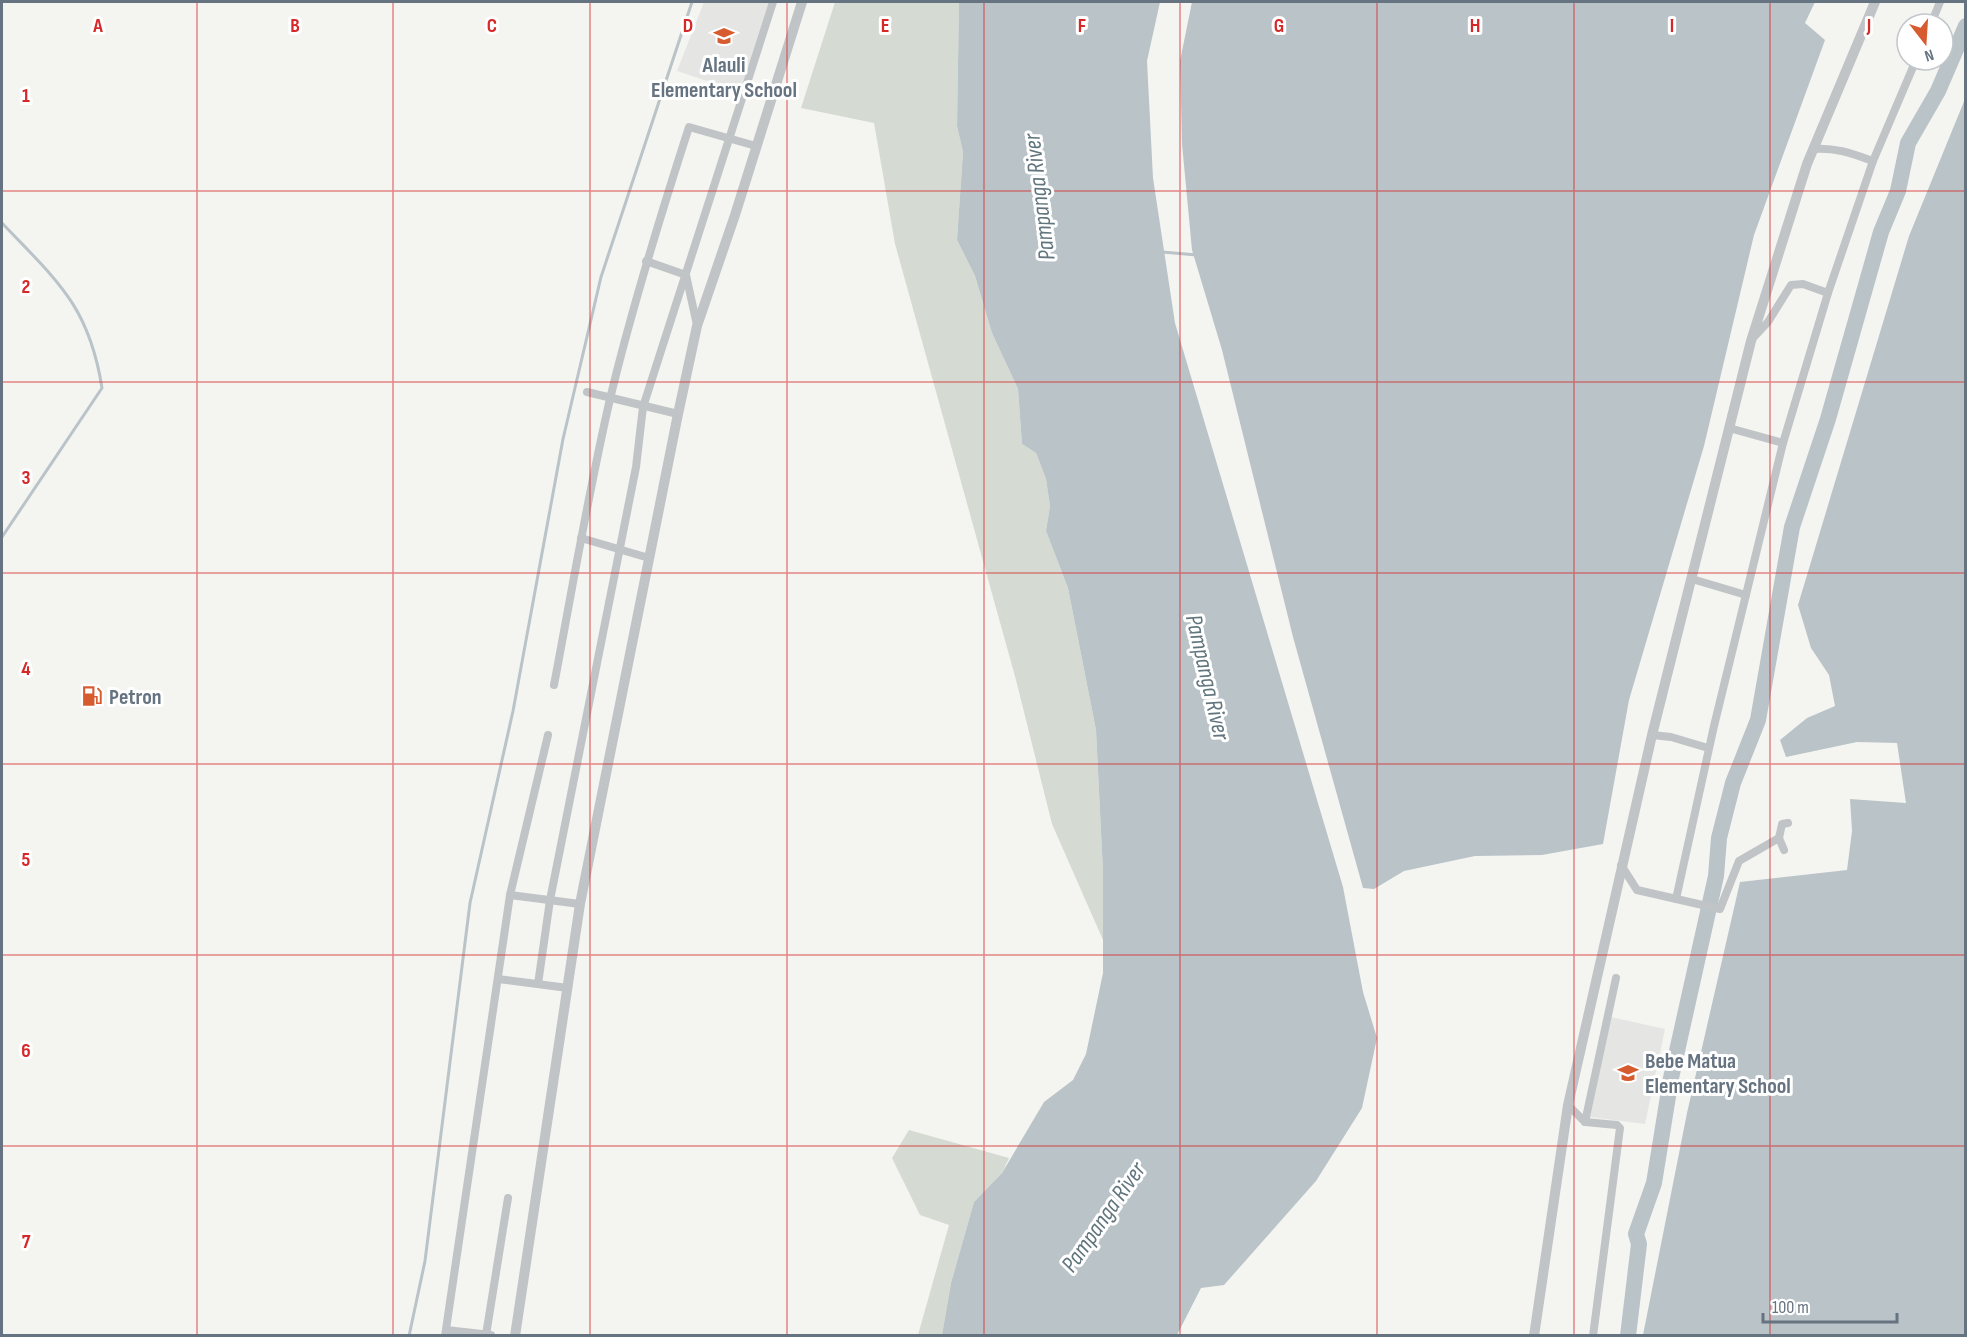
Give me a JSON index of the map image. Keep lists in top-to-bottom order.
{
  "water": ["Pampanga River"],
  "places": {
    "school or university": ["Alauli Elementary School", "Bebe Matua Elementary School"],
    "fuel station": ["Petron"]
  },
  "scale_bar": "100 m",
  "north": "bottom",
  "grid": {
    "columns": [
      "A",
      "B",
      "C",
      "D",
      "E",
      "F",
      "G",
      "H",
      "I",
      "J"
    ],
    "rows": [
      "1",
      "2",
      "3",
      "4",
      "5",
      "6",
      "7"
    ]
  }
}
